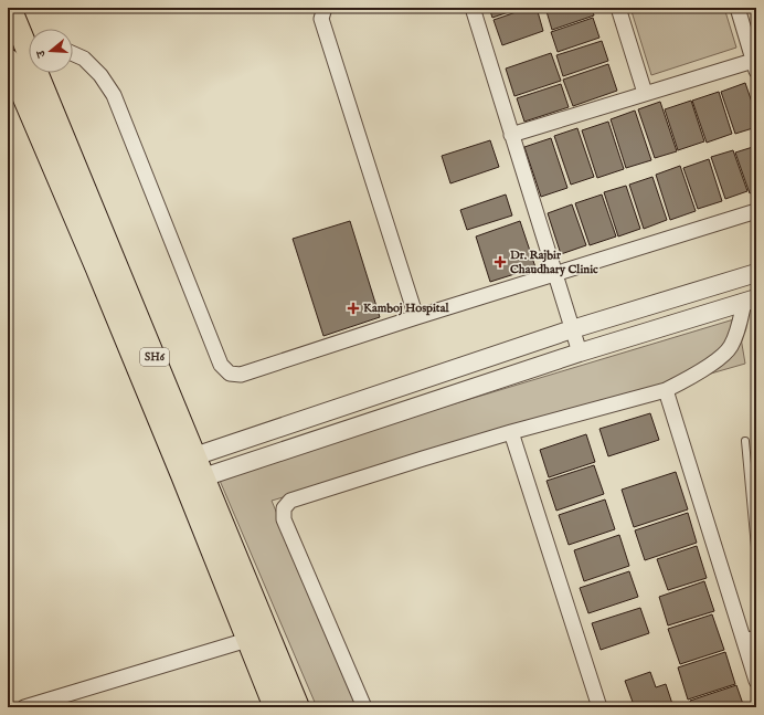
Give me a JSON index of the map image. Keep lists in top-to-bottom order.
{
  "streets": {
    "main road": ["SH6"]
  },
  "places": {
    "health": ["Dr. Rajbir Chaudhary Clinic", "Kamboj Hospital"]
  },
  "north": "left"
}
